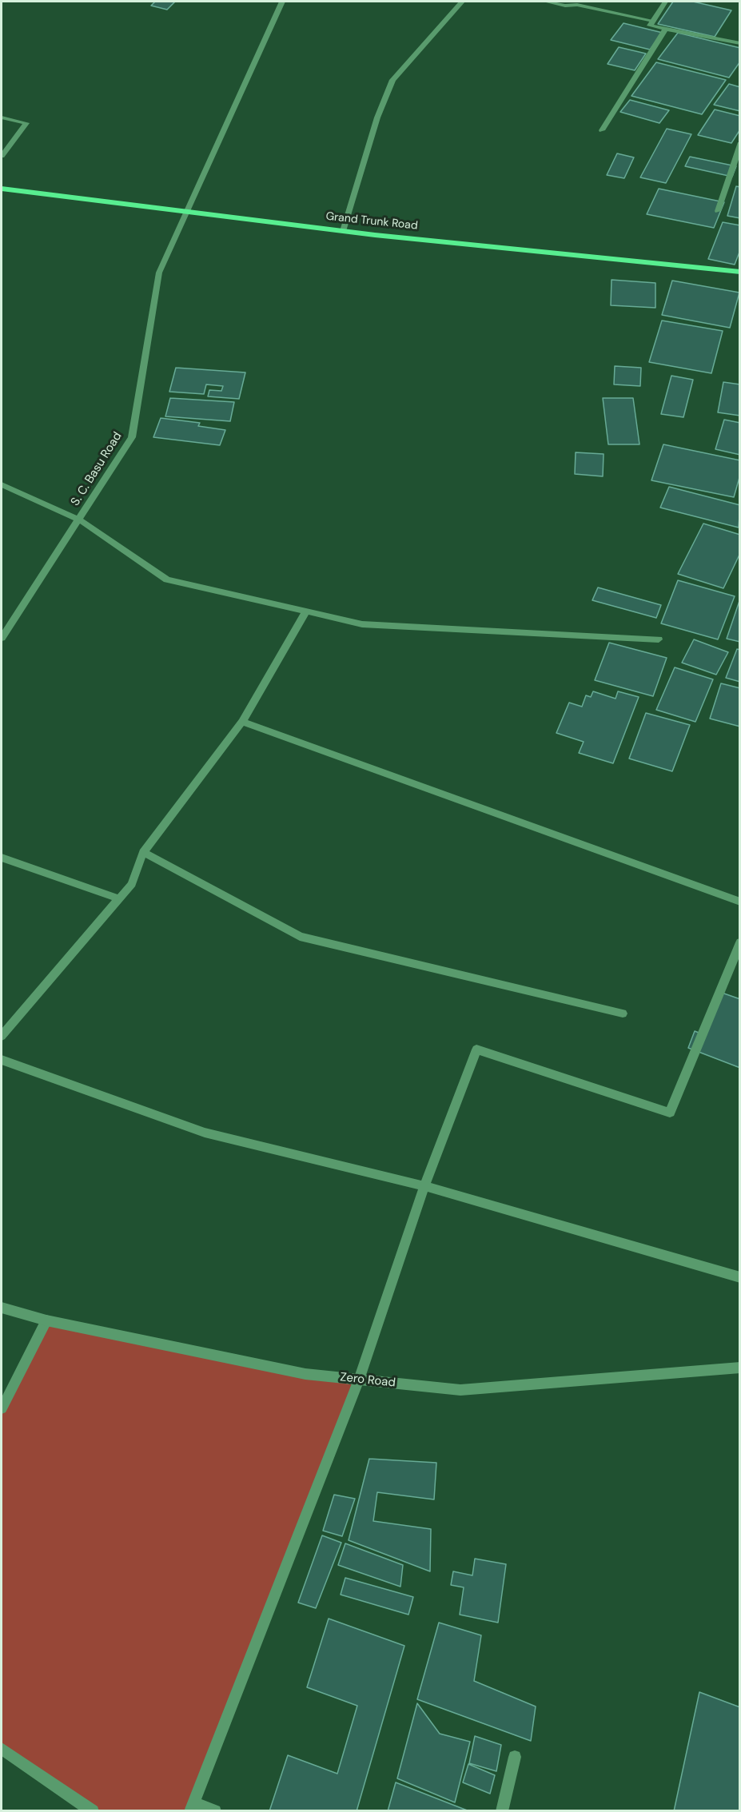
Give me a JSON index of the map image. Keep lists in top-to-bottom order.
{
  "streets": {
    "main road": ["Grand Trunk Road"],
    "street": ["S. C. Basu Road", "Zero Road"]
  },
  "crossings": [
    ["Grand Trunk Road", "S. C. Basu Road"]
  ]
}
